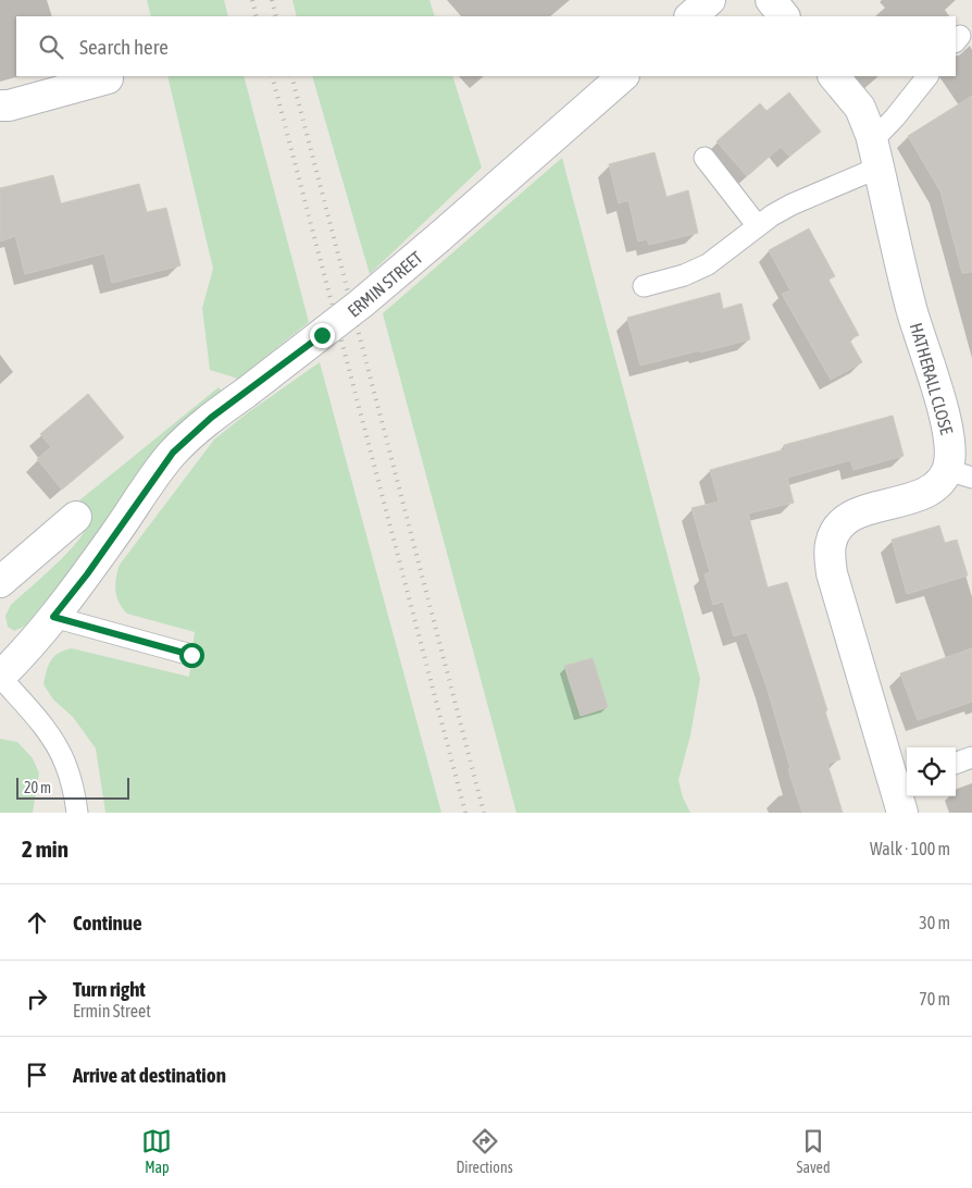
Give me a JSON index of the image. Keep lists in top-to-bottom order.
{
  "streets": {
    "street": ["ERMIN STREET", "HATHERALL CLOSE"]
  },
  "scale_bar": "20 m",
  "page": {
    "search": "Search here",
    "scale": "20 m",
    "heading": ["2 min", "Walk · 100 m"],
    "list": [
      ["Continue", "30 m"],
      ["Turn right", "Ermin Street", "70 m"],
      "Arrive at destination"
    ],
    "nav": ["Map", "Directions", "Saved"]
  }
}
